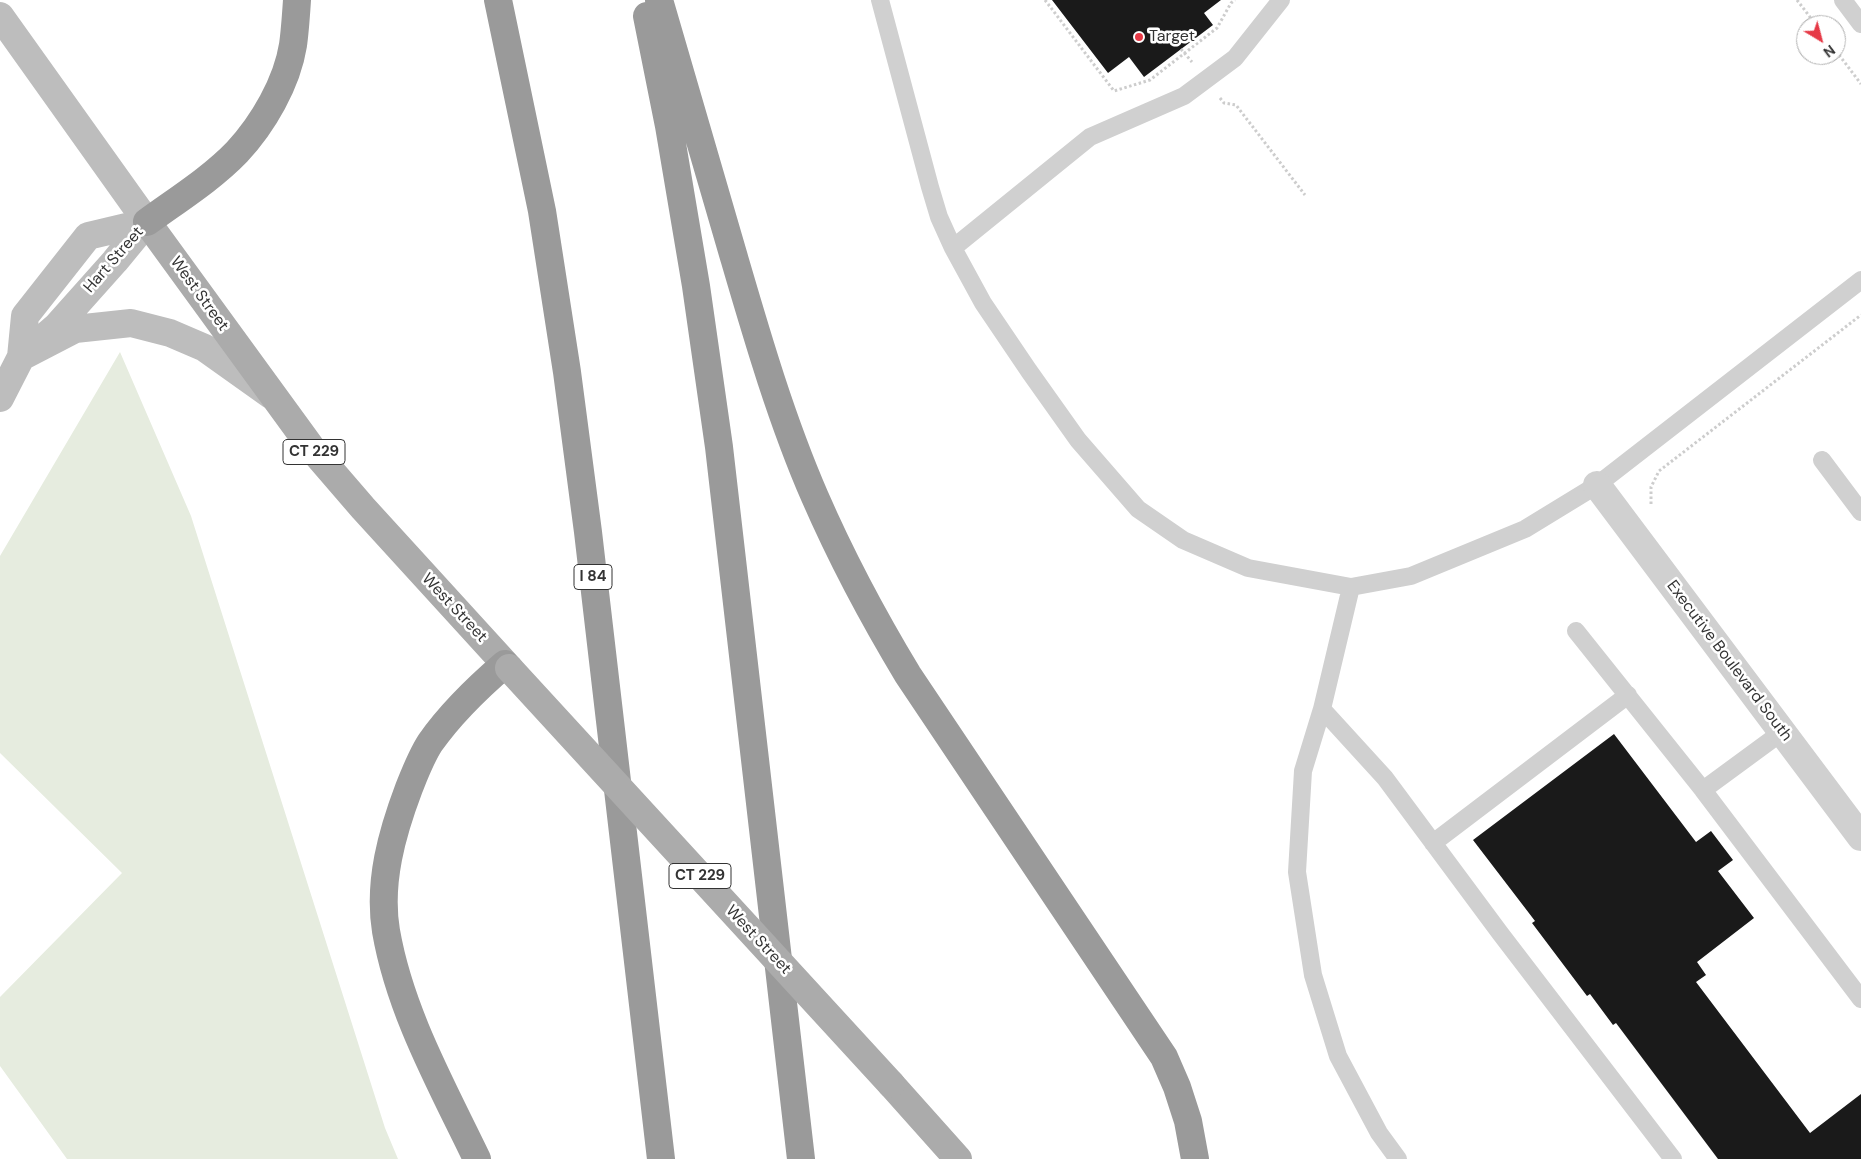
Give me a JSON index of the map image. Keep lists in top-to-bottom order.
{
  "streets": {
    "highway": ["I 84"],
    "main road": ["West Street", "CT 229"],
    "street": ["Hart Street", "Executive Boulevard South"]
  },
  "crossings": [
    ["Hart Street", "West Street"]
  ],
  "places": ["Target"],
  "north": "bottom right"
}
